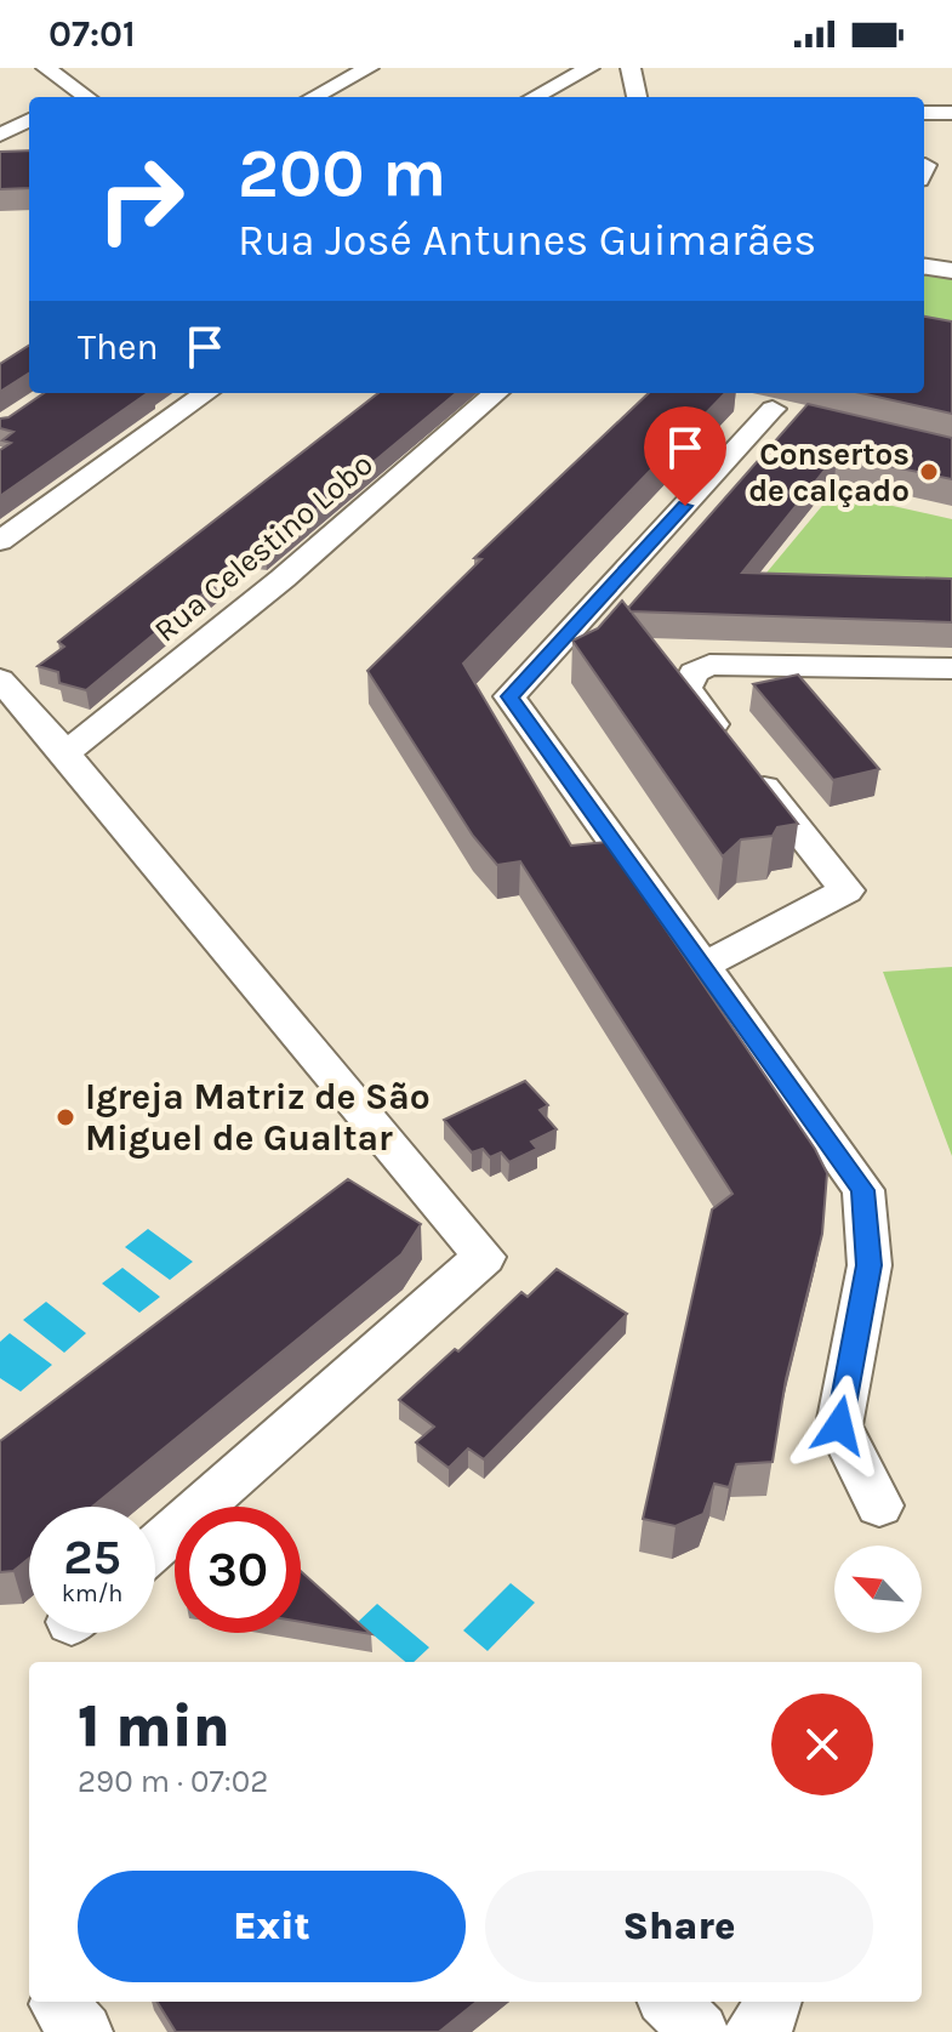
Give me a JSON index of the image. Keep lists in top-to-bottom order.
{
  "streets": {
    "street": ["Rua Celestino Lobo"]
  },
  "places": ["Consertos de calçado", "Igreja Matriz de São Miguel de Gualtar"],
  "north": "top left",
  "page": {
    "status": "07:01",
    "turn": ["200 m", "Rua José Antunes Guimarães"],
    "then": "Then",
    "speed": "25 km/h",
    "limit": "30",
    "heading": ["1 min", "290 m · 07:02"],
    "buttons": ["Exit", "Share"]
  }
}
